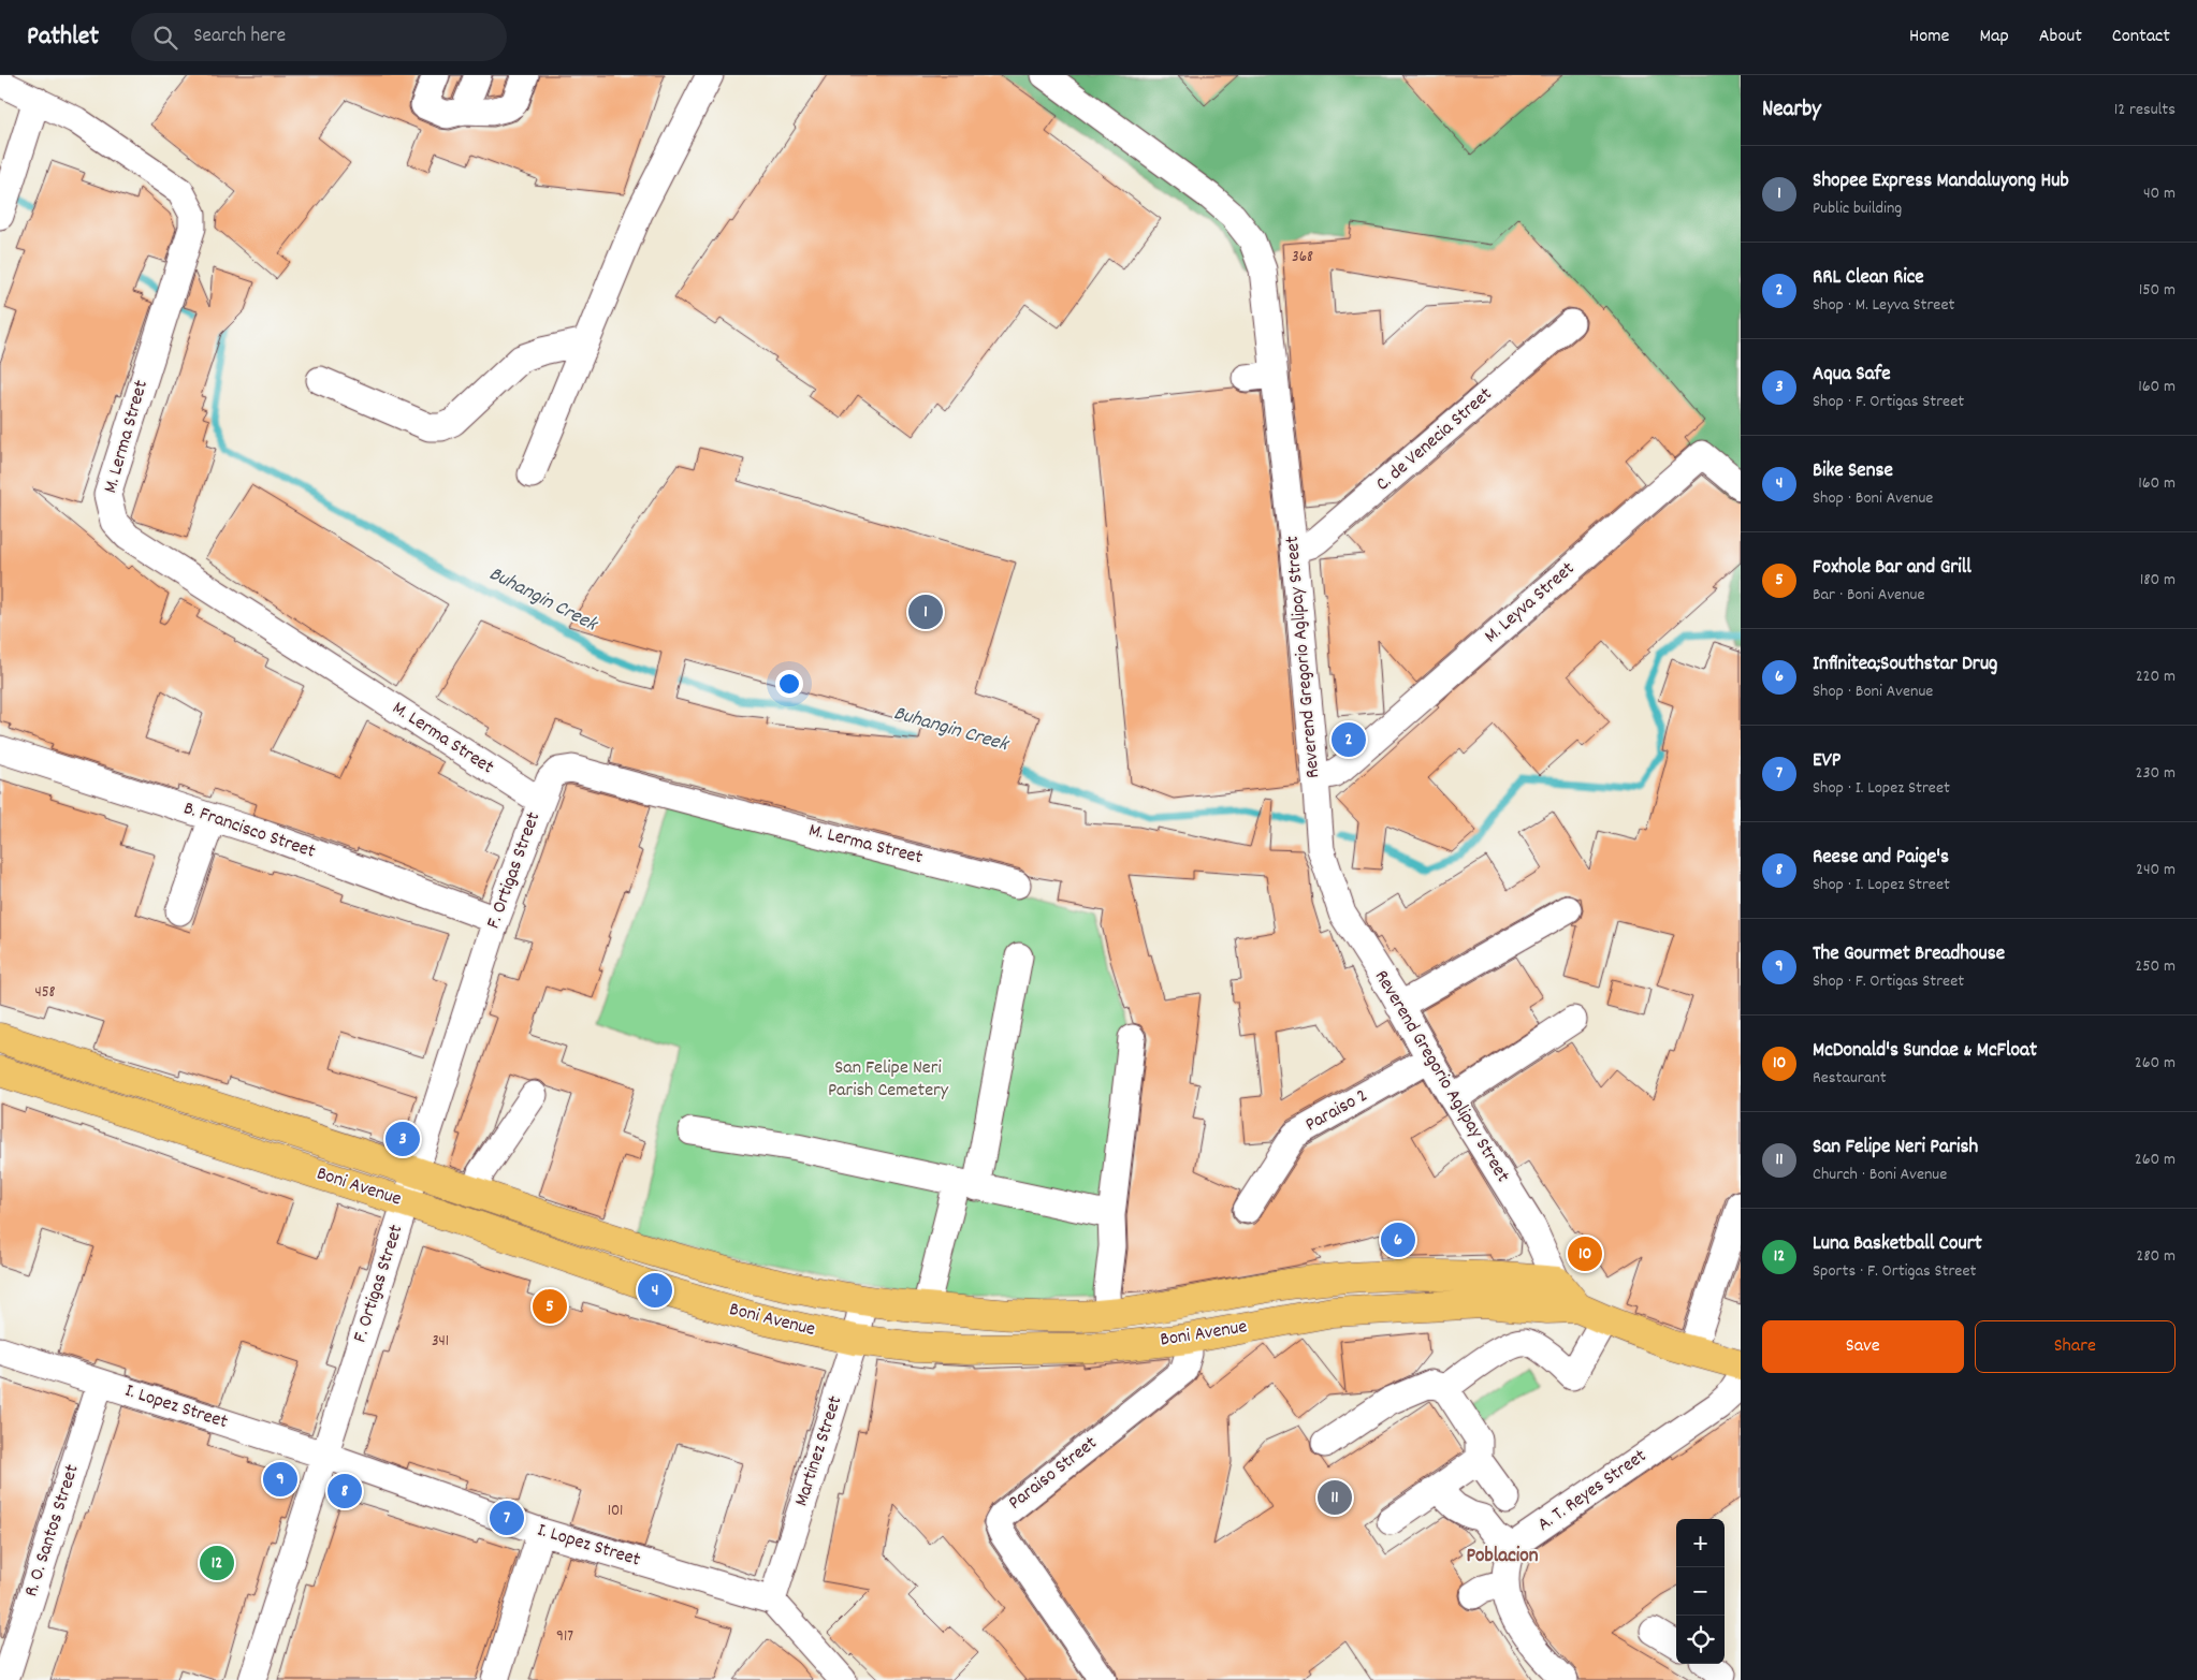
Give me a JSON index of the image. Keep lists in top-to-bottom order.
{
  "streets": {
    "main road": ["Reverend Gregorio Aglipay Street", "Boni Avenue"],
    "street": [
      "M. Lerma Street",
      "C. de Venecia Street",
      "M. Leyva Street",
      "B. Francisco Street",
      "F. Ortigas Street",
      "Paraiso 2",
      "I. Lopez Street",
      "Martinez Street",
      "Paraiso Street",
      "A. T. Reyes Street",
      "R. O. Santos Street"
    ]
  },
  "crossings": [
    ["M. Lerma Street", "F. Ortigas Street"],
    ["C. de Venecia Street", "Reverend Gregorio Aglipay Street"],
    ["M. Leyva Street", "Reverend Gregorio Aglipay Street"],
    ["Reverend Gregorio Aglipay Street", "Paraiso 2"],
    ["Reverend Gregorio Aglipay Street", "Boni Avenue"],
    ["B. Francisco Street", "F. Ortigas Street"],
    ["F. Ortigas Street", "Boni Avenue"],
    ["F. Ortigas Street", "I. Lopez Street"],
    ["Boni Avenue", "Martinez Street"],
    ["Boni Avenue", "Paraiso Street"],
    ["I. Lopez Street", "Martinez Street"],
    ["I. Lopez Street", "R. O. Santos Street"]
  ],
  "districts": ["Poblacion"],
  "water": ["Buhangin Creek"],
  "parks": ["San Felipe Neri Parish Cemetery"],
  "house_numbers": [
    "368",
    "458",
    "341",
    "101",
    "917"
  ],
  "page": {
    "header": "Pathlet",
    "search": "Search here",
    "nav": [
      "Home",
      "Map",
      "About",
      "Contact"
    ],
    "heading": ["Nearby", "12 results"],
    "list": [
      {
        "mark": "1",
        "name": "Shopee Express Mandaluyong Hub",
        "note": "Public building",
        "value": "40 m"
      },
      {
        "mark": "2",
        "name": "RRL Clean Rice",
        "note": "Shop · M. Leyva Street",
        "value": "150 m"
      },
      {
        "mark": "3",
        "name": "Aqua Safe",
        "note": "Shop · F. Ortigas Street",
        "value": "160 m"
      },
      {
        "mark": "4",
        "name": "Bike Sense",
        "note": "Shop · Boni Avenue",
        "value": "160 m"
      },
      {
        "mark": "5",
        "name": "Foxhole Bar and Grill",
        "note": "Bar · Boni Avenue",
        "value": "180 m"
      },
      {
        "mark": "6",
        "name": "Infinitea;Southstar Drug",
        "note": "Shop · Boni Avenue",
        "value": "220 m"
      },
      {
        "mark": "7",
        "name": "EVP",
        "note": "Shop · I. Lopez Street",
        "value": "230 m"
      },
      {
        "mark": "8",
        "name": "Reese and Paige's",
        "note": "Shop · I. Lopez Street",
        "value": "240 m"
      },
      {
        "mark": "9",
        "name": "The Gourmet Breadhouse",
        "note": "Shop · F. Ortigas Street",
        "value": "250 m"
      },
      {
        "mark": "10",
        "name": "McDonald's Sundae & McFloat",
        "note": "Restaurant",
        "value": "260 m"
      },
      {
        "mark": "11",
        "name": "San Felipe Neri Parish",
        "note": "Church · Boni Avenue",
        "value": "260 m"
      },
      {
        "mark": "12",
        "name": "Luna Basketball Court",
        "note": "Sports · F. Ortigas Street",
        "value": "280 m"
      }
    ],
    "pins": [
      "1",
      "2",
      "3",
      "6",
      "10",
      "4",
      "5",
      "9",
      "8",
      "11",
      "7",
      "12"
    ],
    "buttons": ["Save", "Share"],
    "map_buttons": ["+", "−"]
  }
}
